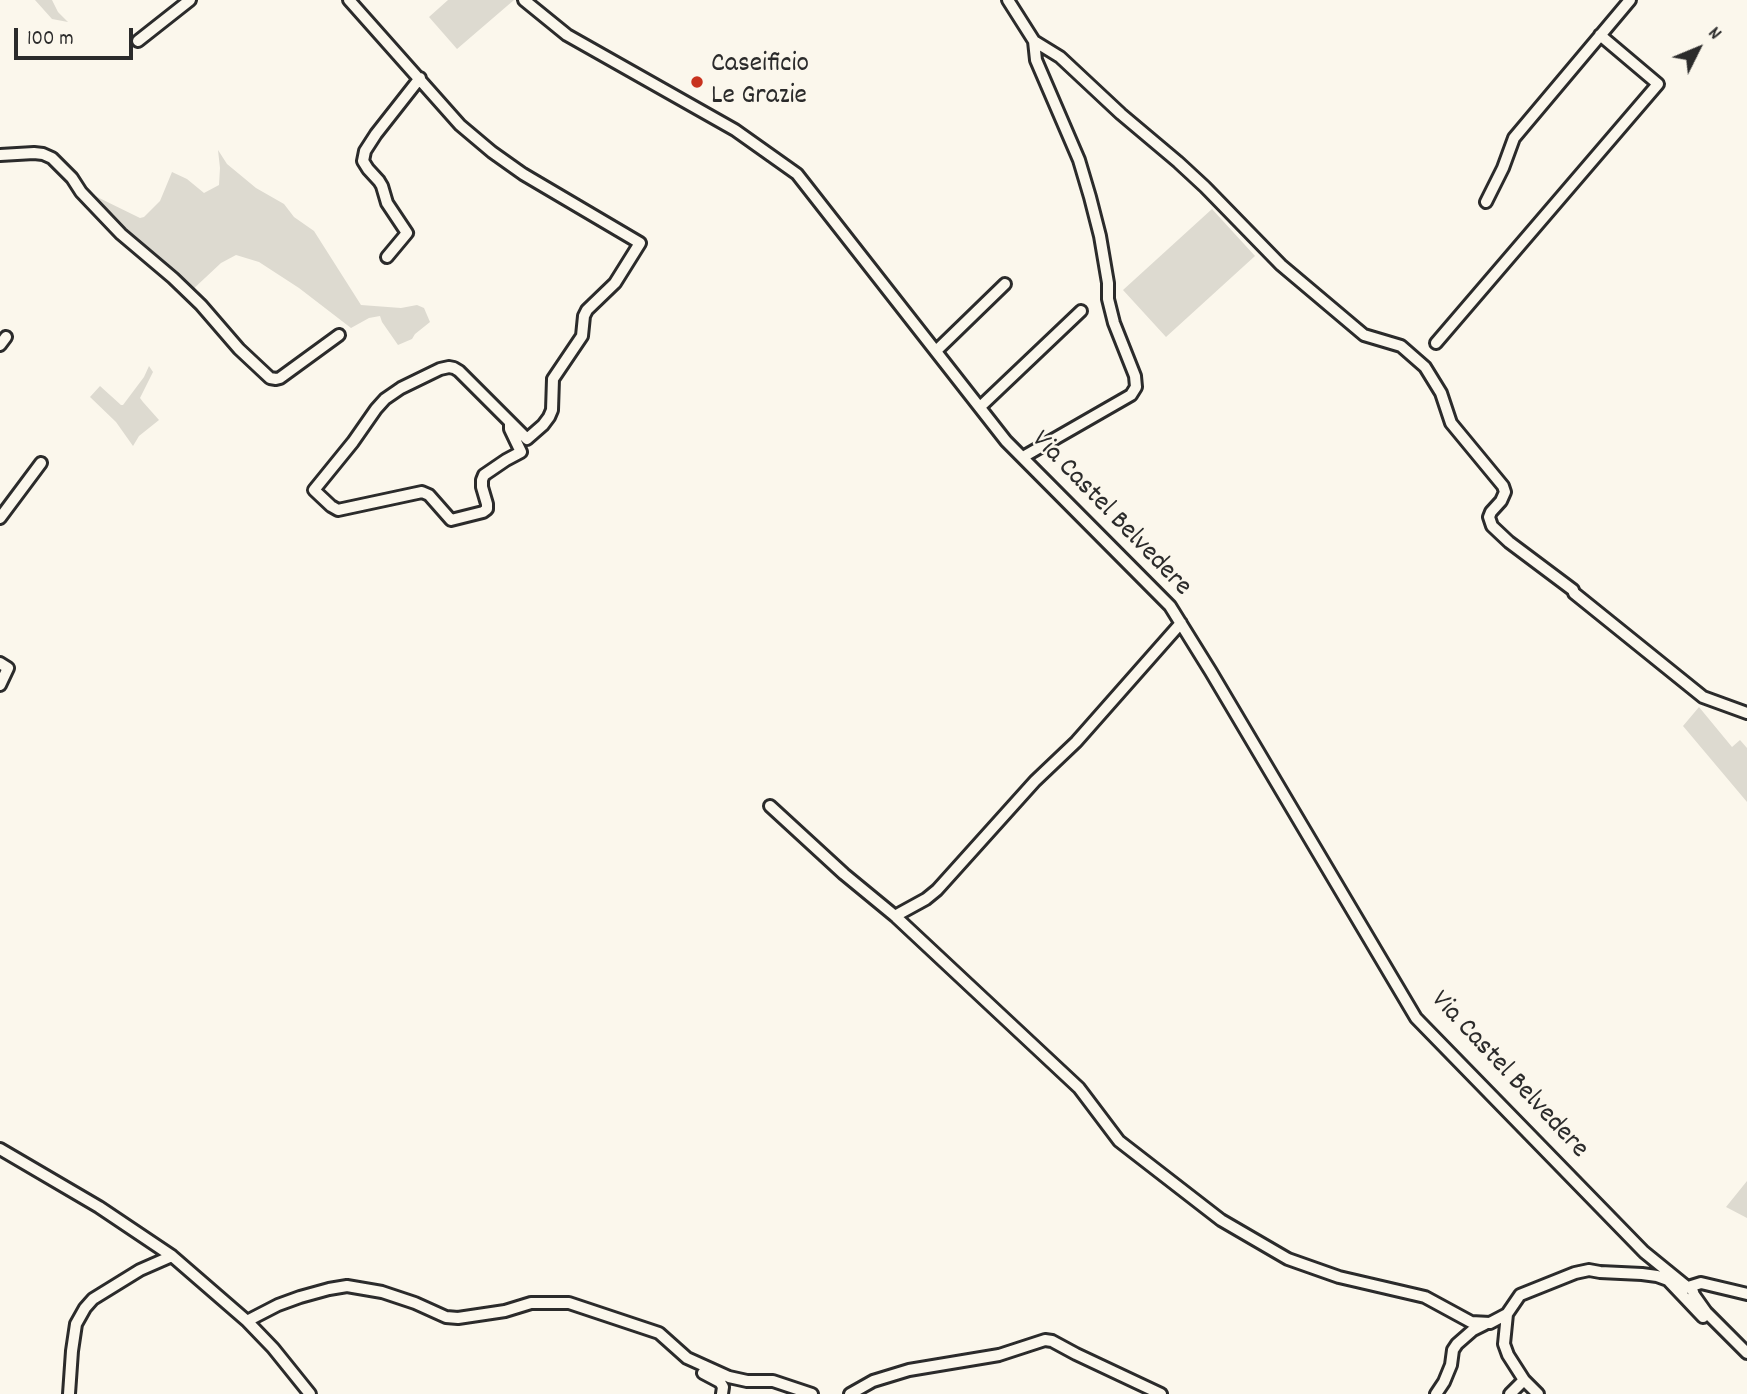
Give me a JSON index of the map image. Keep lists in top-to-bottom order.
{
  "streets": {
    "street": ["Via Castel Belvedere"]
  },
  "places": ["Caseificio Le Grazie"],
  "scale_bar": "100 m",
  "north": "top right"
}
